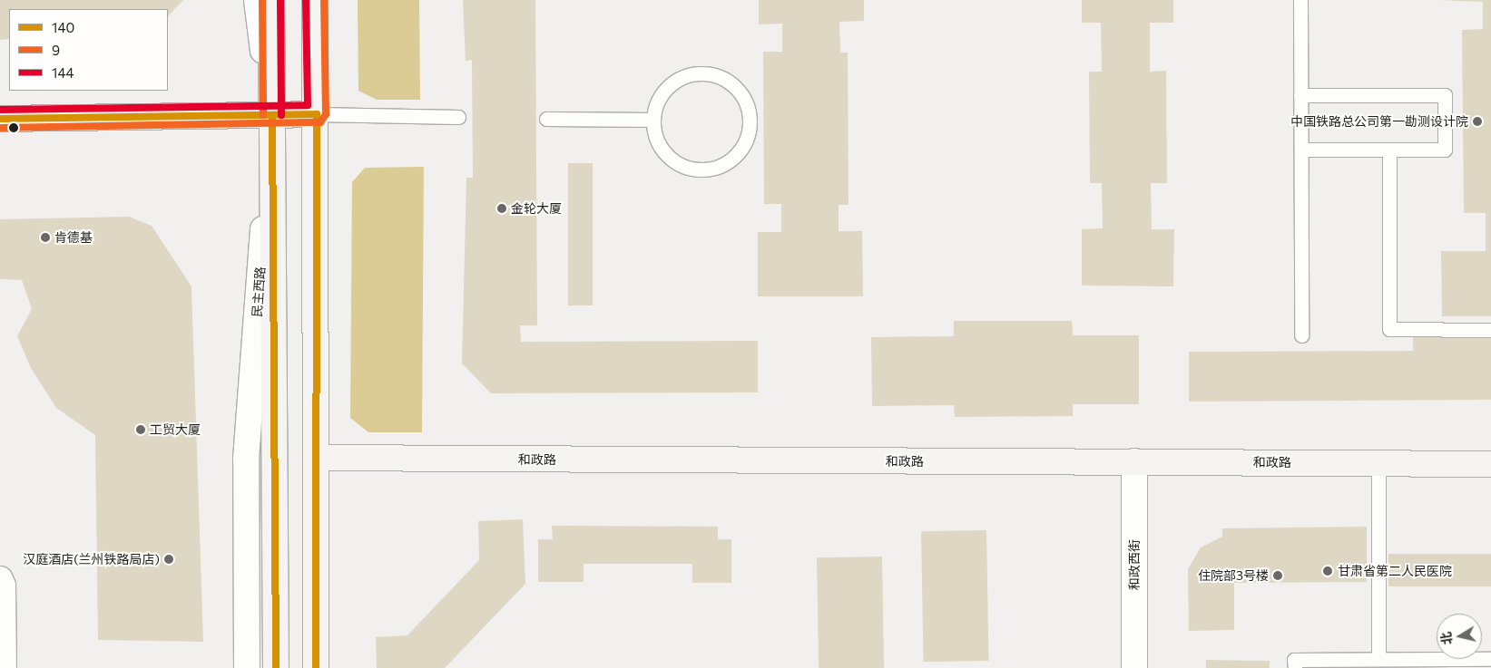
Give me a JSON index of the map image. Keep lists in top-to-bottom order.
{
  "streets": {
    "main road": ["民主西路", "和政路"],
    "street": ["和政西街"]
  },
  "crossings": [
    ["和政路", "和政西街"]
  ],
  "places": [
    "中国铁路总公司第一勘测设计院",
    "金轮大厦",
    "肯德基",
    "工贸大厦",
    "汉庭酒店(兰州铁路局店)",
    "甘肃省第二人民医院",
    "住院部3号楼"
  ],
  "lines": ["transit line 9", "transit line 144", "transit line 140"],
  "legend": ["140", "9", "144"],
  "north": "left"
}
